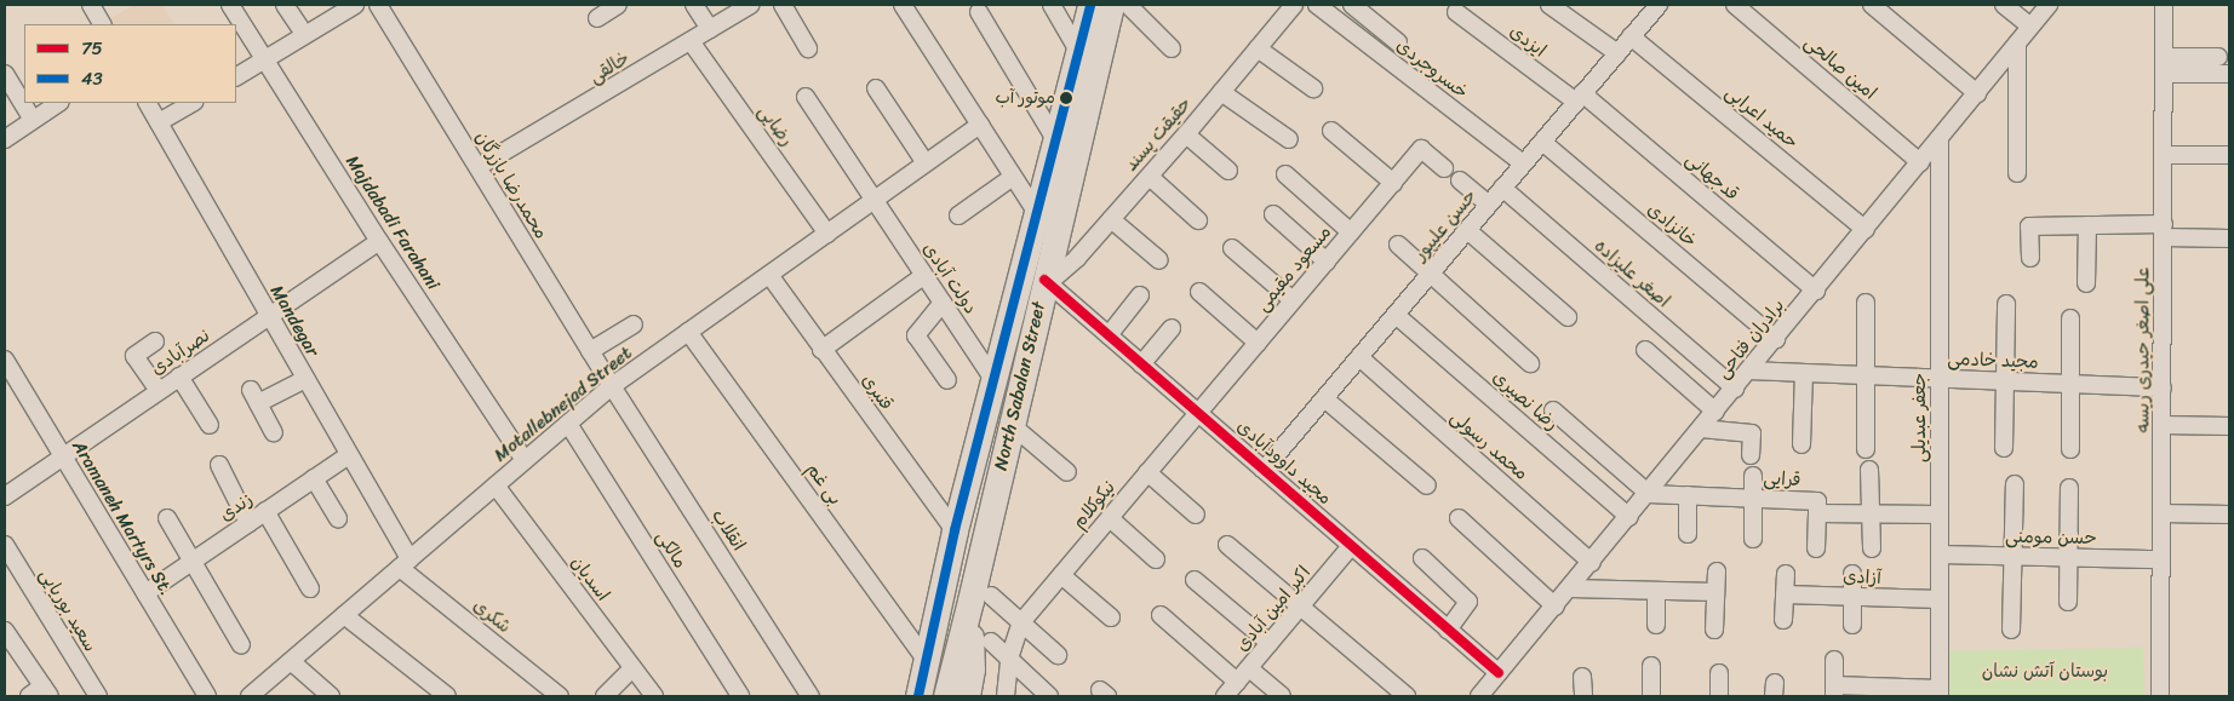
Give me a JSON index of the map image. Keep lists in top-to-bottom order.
{
  "streets": {
    "main road": ["North Sabalan Street"],
    "street": [
      "ایزدی",
      "خالقی",
      "امین صالحی",
      "خسروجردی",
      "حمید اعرابی",
      "رضایی",
      "حقیقت پسند",
      "قدجهانی",
      "محمدرضا بازرگان",
      "Majdabadi Farahani",
      "حسن علیپور",
      "خانزادی",
      "مسعود مقیمی",
      "اصغر علیزاده",
      "دولت آبادی",
      "Mandegar",
      "برادران فتاحی",
      "علی اصغر حیدری ریسه",
      "نصرآبادی",
      "مجید خادمی",
      "قنبری",
      "رضا نصیری",
      "Motallebnejad Street",
      "جعفر عبدیلی",
      "محمد رسولی",
      "مجید داوودآبادی",
      "قرایی",
      "بی غم",
      "نیکوکلام",
      "زندی",
      "Aramaneh Martyrs St.",
      "انقلاب",
      "حسن مومنی",
      "مالکی",
      "آزادی",
      "اسدیان",
      "اکبر امین آبادی",
      "سعید بوریایی",
      "شکری"
    ]
  },
  "crossings": [
    ["ایزدی", "قدجهانی"],
    ["ایزدی", "حسن علیپور"],
    ["خالقی", "رضایی"],
    ["امین صالحی", "برادران فتاحی"],
    ["خسروجردی", "حسن علیپور"],
    ["حمید اعرابی", "حسن علیپور"],
    ["حمید اعرابی", "برادران فتاحی"],
    ["رضایی", "Motallebnejad Street"],
    ["حقیقت پسند", "North Sabalan Street"],
    ["حقیقت پسند", "مجید داوودآبادی"],
    ["قدجهانی", "حسن علیپور"],
    ["قدجهانی", "برادران فتاحی"],
    ["محمدرضا بازرگان", "Motallebnejad Street"],
    ["محمدرضا بازرگان", "انقلاب"],
    ["Majdabadi Farahani", "نصرآبادی"],
    ["Majdabadi Farahani", "Motallebnejad Street"],
    ["حسن علیپور", "خانزادی"],
    ["حسن علیپور", "اصغر علیزاده"],
    ["حسن علیپور", "رضا نصیری"],
    ["حسن علیپور", "محمد رسولی"],
    ["حسن علیپور", "مجید داوودآبادی"],
    ["خانزادی", "برادران فتاحی"],
    ["مسعود مقیمی", "مجید داوودآبادی"],
    ["مسعود مقیمی", "نیکوکلام"],
    ["اصغر علیزاده", "برادران فتاحی"],
    ["دولت آبادی", "North Sabalan Street"],
    ["دولت آبادی", "Motallebnejad Street"],
    ["Mandegar", "نصرآبادی"],
    ["Mandegar", "Motallebnejad Street"],
    ["Mandegar", "زندی"],
    ["Mandegar", "شکری"],
    ["برادران فتاحی", "مجید خادمی"],
    ["برادران فتاحی", "رضا نصیری"],
    ["برادران فتاحی", "جعفر عبدیلی"],
    ["برادران فتاحی", "محمد رسولی"],
    ["برادران فتاحی", "مجید داوودآبادی"],
    ["برادران فتاحی", "قرایی"],
    ["علی اصغر حیدری ریسه", "مجید خادمی"],
    ["علی اصغر حیدری ریسه", "حسن مومنی"],
    ["نصرآبادی", "Aramaneh Martyrs St."],
    ["مجید خادمی", "جعفر عبدیلی"],
    ["North Sabalan Street", "قنبری"],
    ["North Sabalan Street", "مجید داوودآبادی"],
    ["North Sabalan Street", "بی غم"],
    ["قنبری", "Motallebnejad Street"],
    ["Motallebnejad Street", "بی غم"],
    ["Motallebnejad Street", "انقلاب"],
    ["Motallebnejad Street", "مالکی"],
    ["Motallebnejad Street", "اسدیان"],
    ["Motallebnejad Street", "شکری"],
    ["جعفر عبدیلی", "حسن مومنی"],
    ["جعفر عبدیلی", "آزادی"],
    ["مجید داوودآبادی", "نیکوکلام"],
    ["مجید داوودآبادی", "اکبر امین آبادی"],
    ["زندی", "Aramaneh Martyrs St."]
  ],
  "parks": ["بوستان آتش نشان"],
  "places": ["موتور آب"],
  "lines": ["transit line 43", "transit line 75"],
  "legend": ["75", "43"]
}
